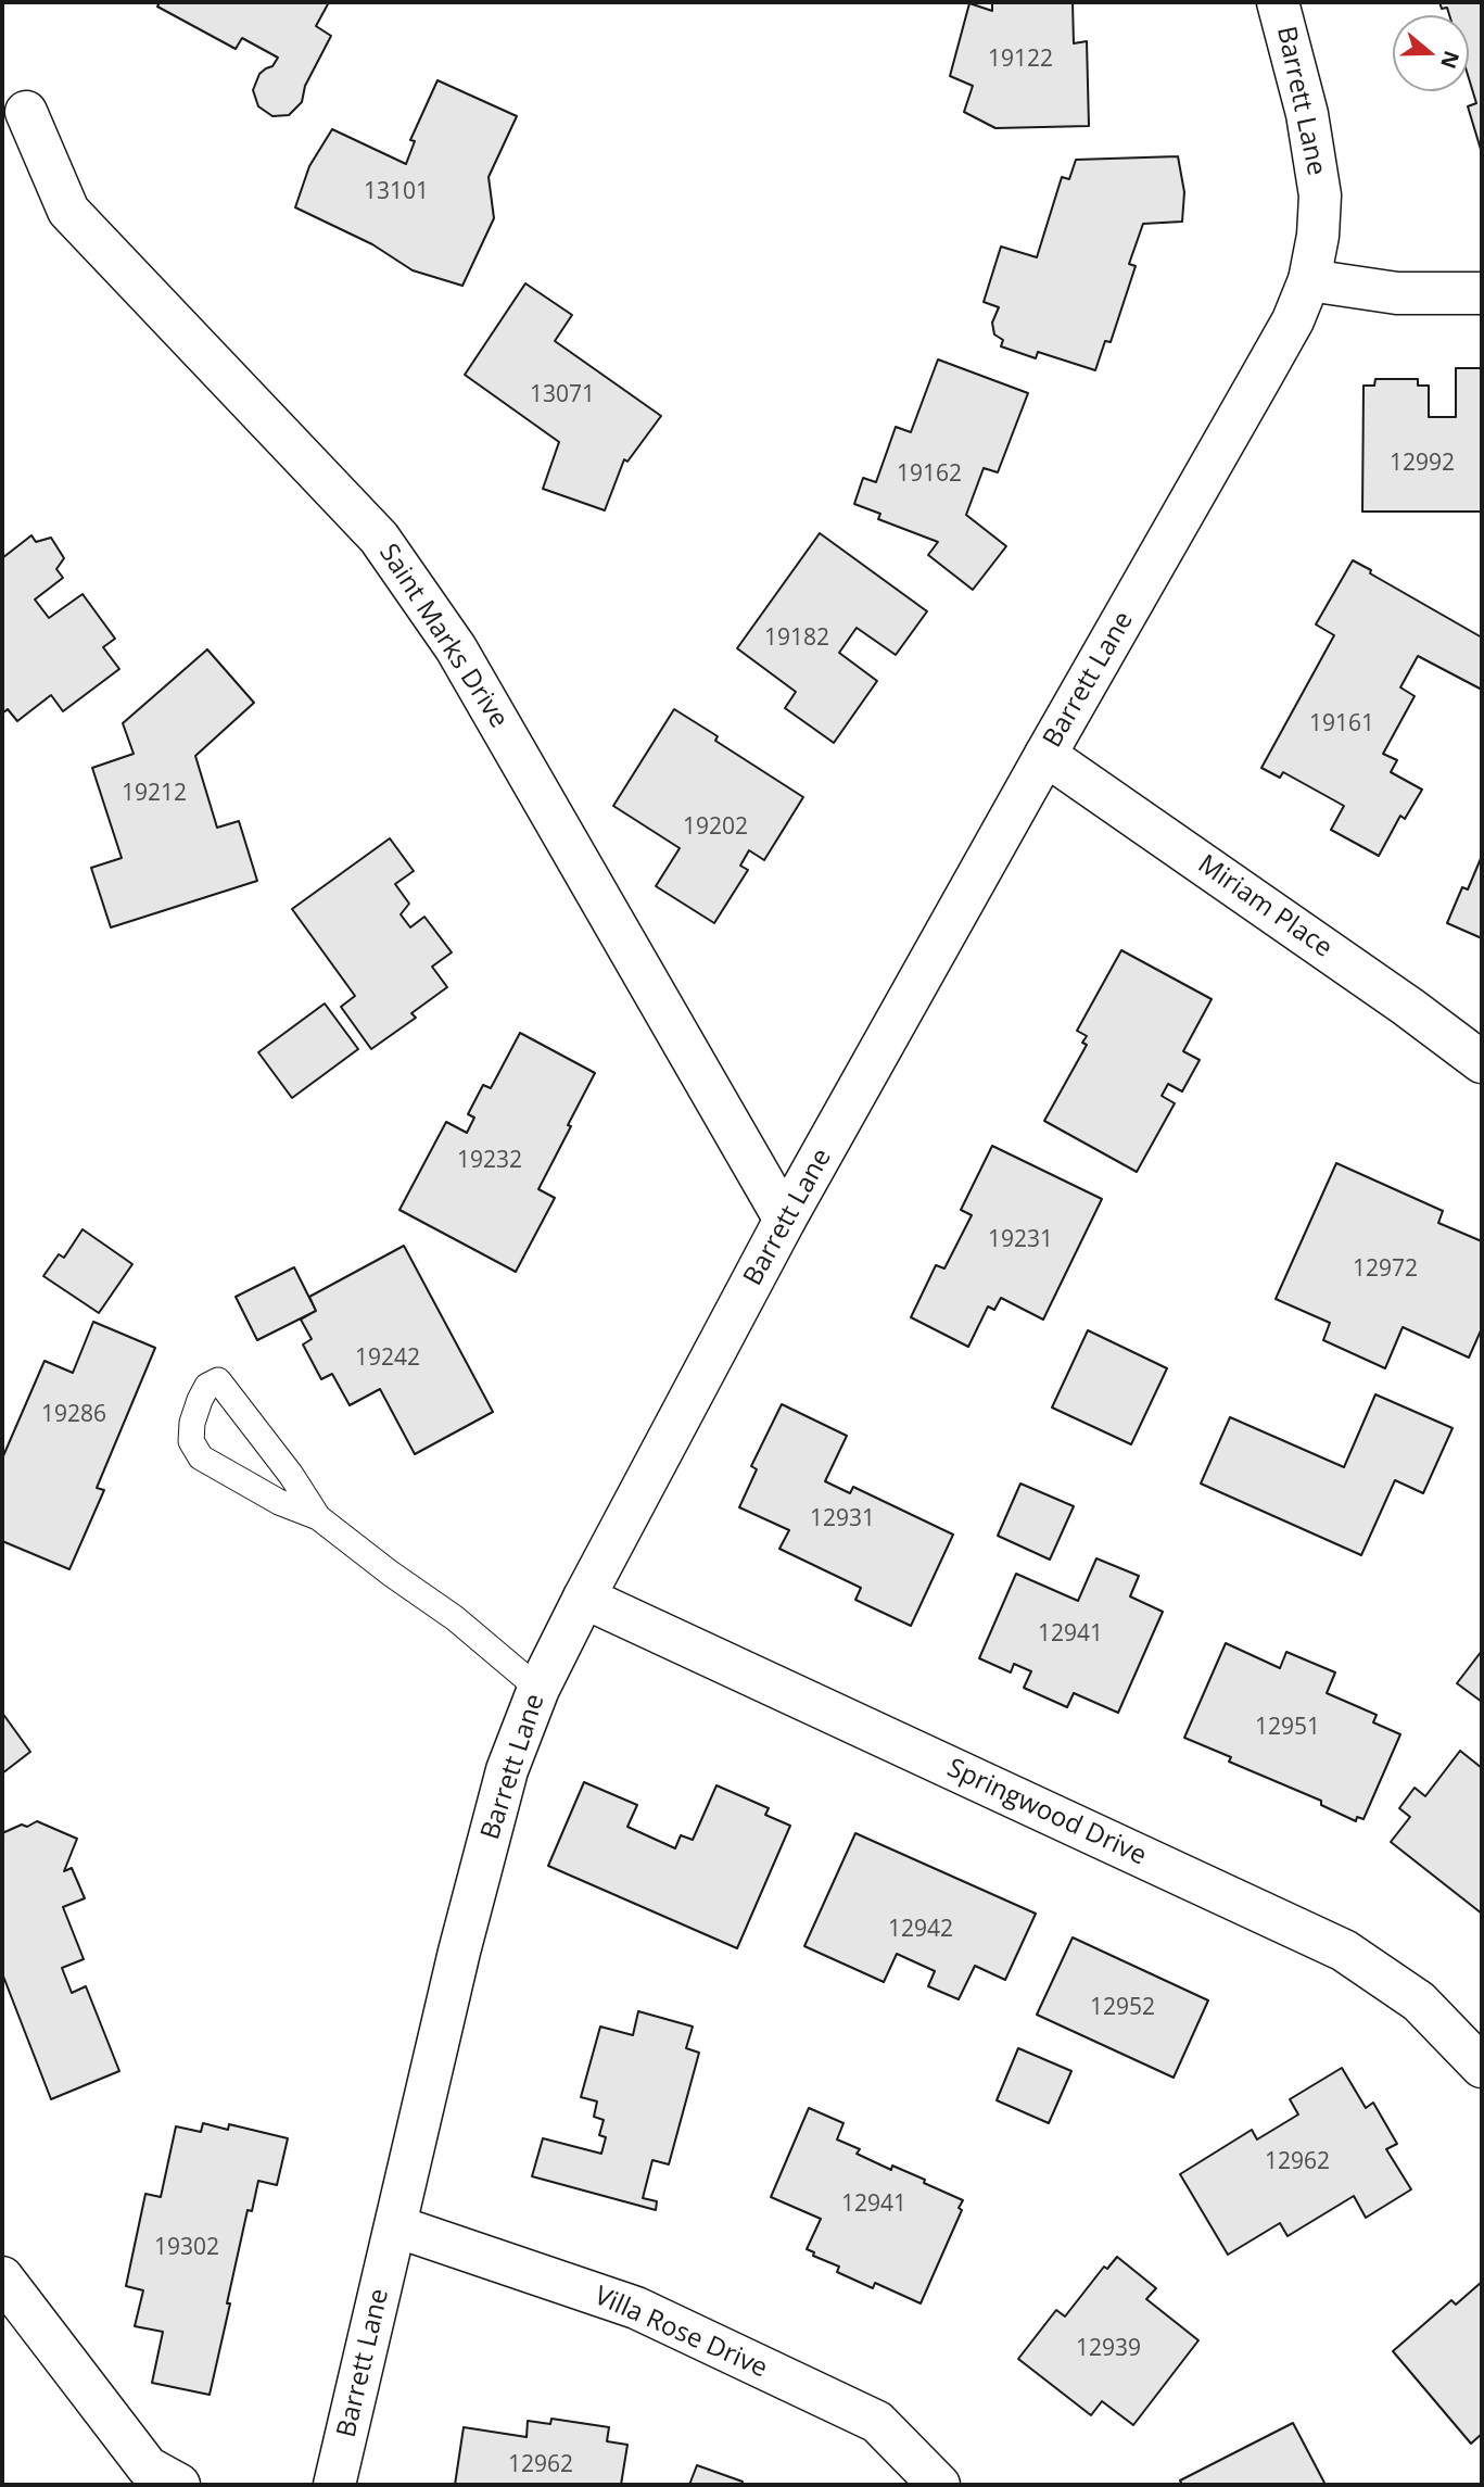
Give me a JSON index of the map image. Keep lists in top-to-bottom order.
{
  "streets": {
    "street": [
      "Barrett Lane",
      "Saint Marks Drive",
      "Miriam Place",
      "Springwood Drive",
      "Villa Rose Drive"
    ]
  },
  "crossings": [
    ["Barrett Lane", "Saint Marks Drive"],
    ["Barrett Lane", "Miriam Place"],
    ["Barrett Lane", "Springwood Drive"],
    ["Barrett Lane", "Villa Rose Drive"]
  ],
  "house_numbers": [
    "19122",
    "13101",
    "13071",
    "12992",
    "19162",
    "19182",
    "19161",
    "19212",
    "19202",
    "19232",
    "19231",
    "12972",
    "19242",
    "19286",
    "12931",
    "12941",
    "12951",
    "12942",
    "12952",
    "12962",
    "12941",
    "19302",
    "12939",
    "12962"
  ],
  "north": "right"
}
